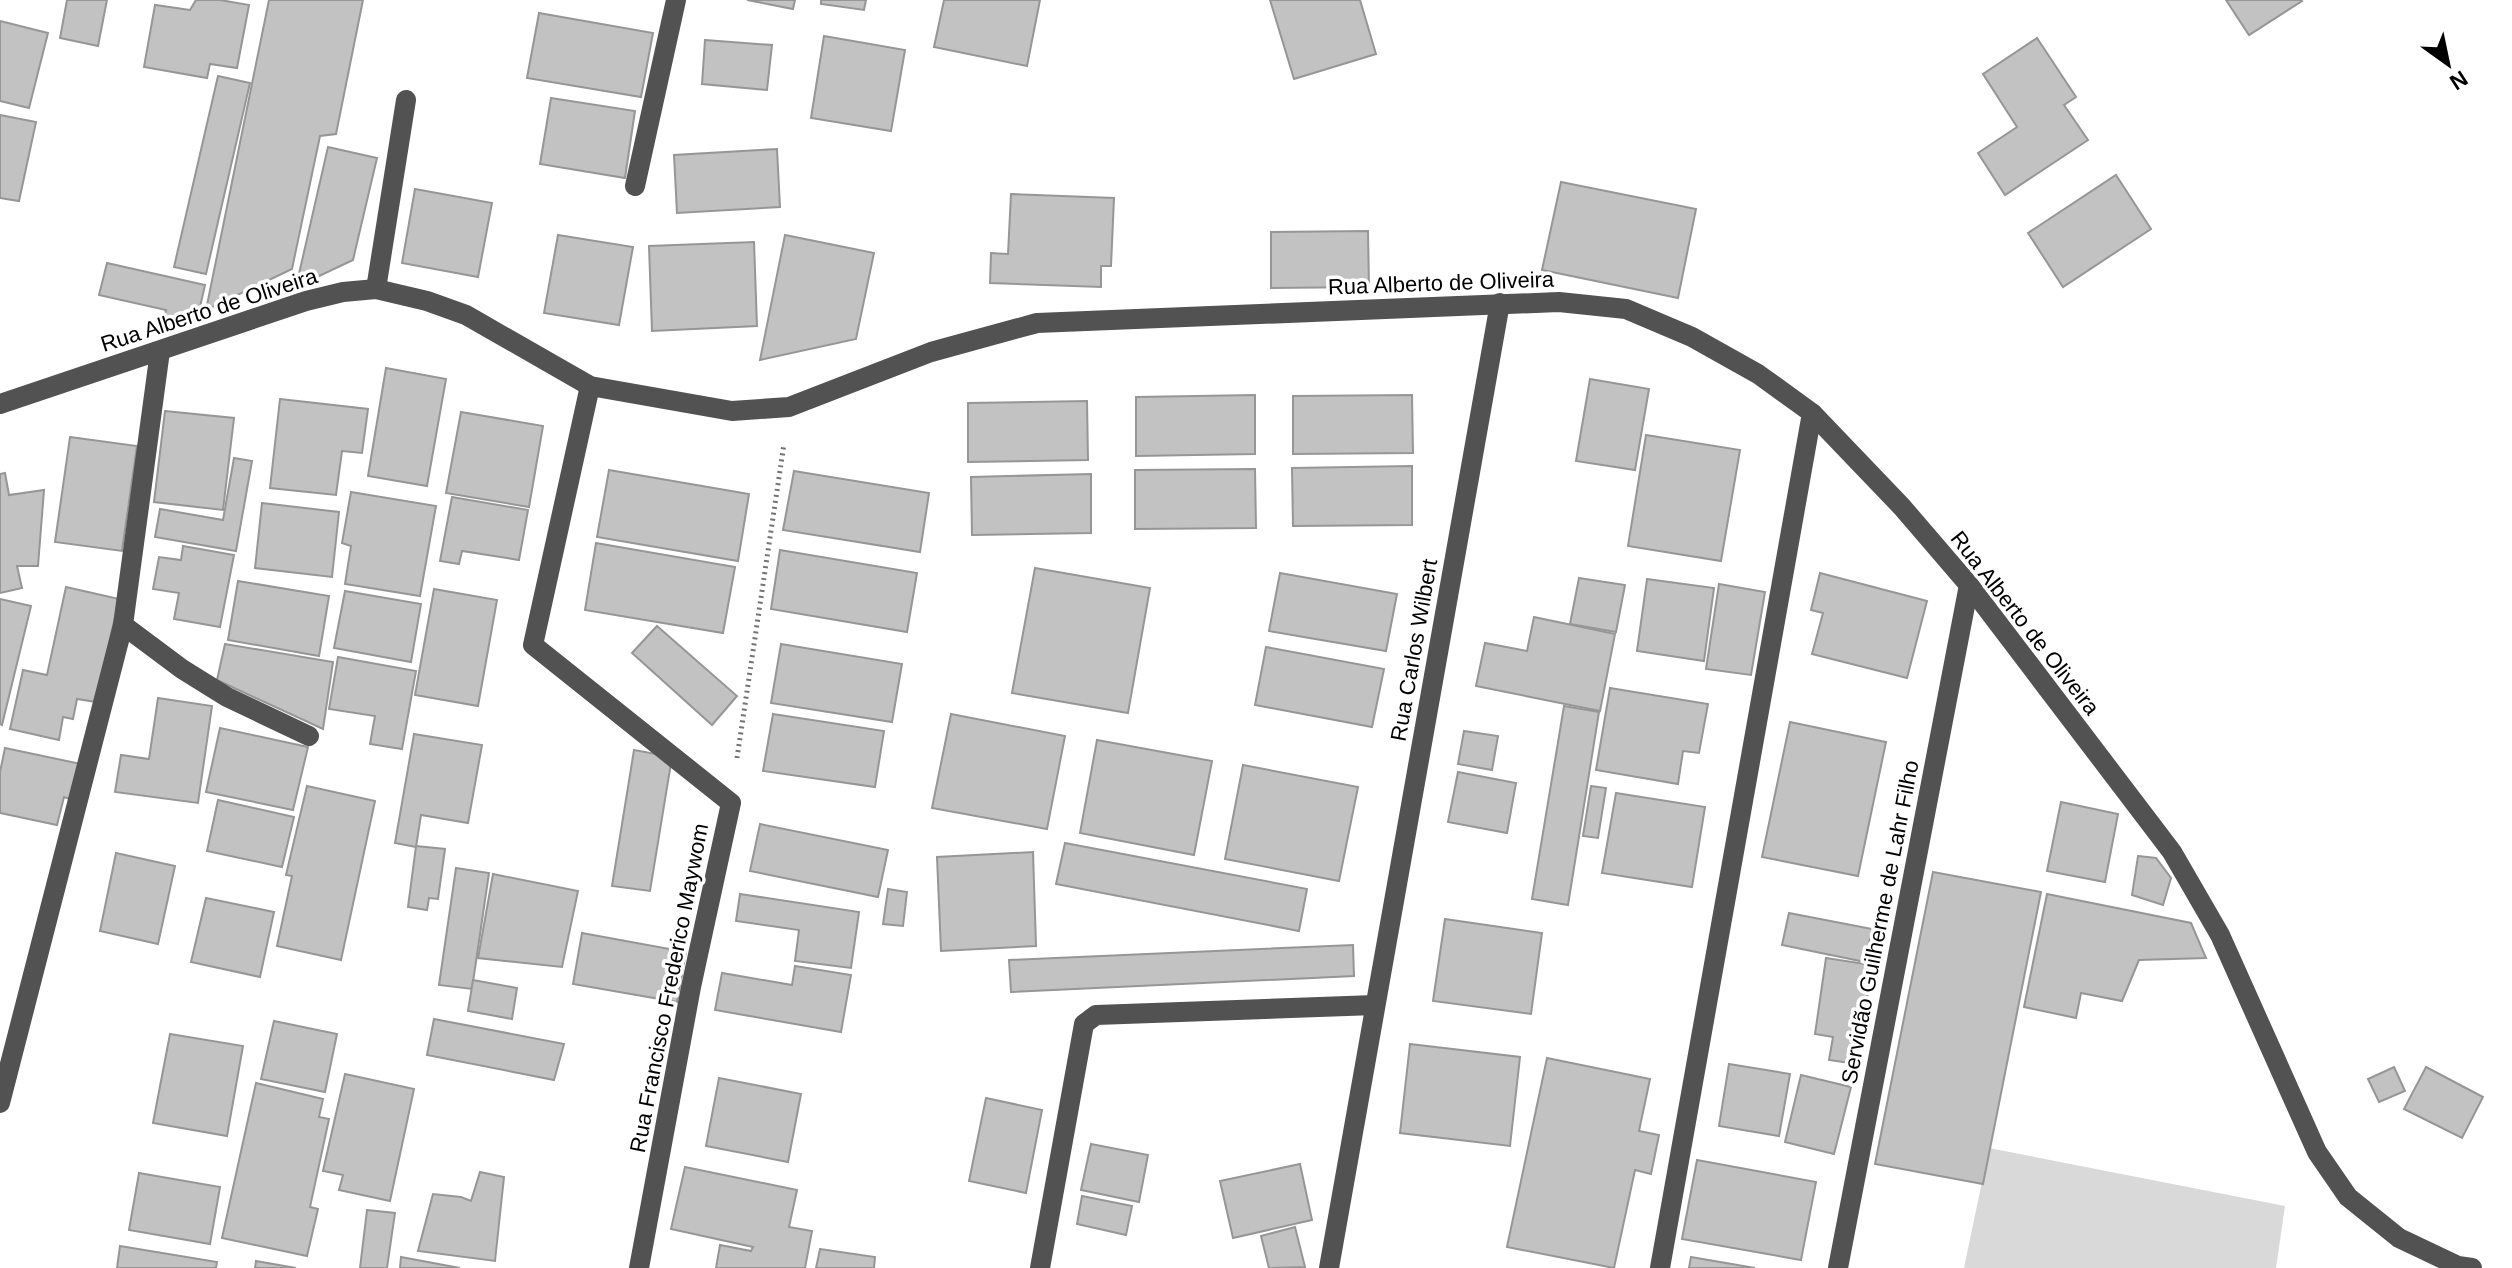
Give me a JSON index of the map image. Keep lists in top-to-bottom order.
{
  "streets": {
    "street": [
      "Rua Alberto de Oliveira",
      "Rua Carlos Wilbert",
      "Servidão Guilherme de Lahr Filho",
      "Rua Francisco Frederico Maywom"
    ]
  },
  "crossings": [
    ["Rua Alberto de Oliveira", "Rua Carlos Wilbert"],
    ["Rua Alberto de Oliveira", "Servidão Guilherme de Lahr Filho"],
    ["Rua Alberto de Oliveira", "Rua Francisco Frederico Maywom"]
  ],
  "north": "bottom right"
}
